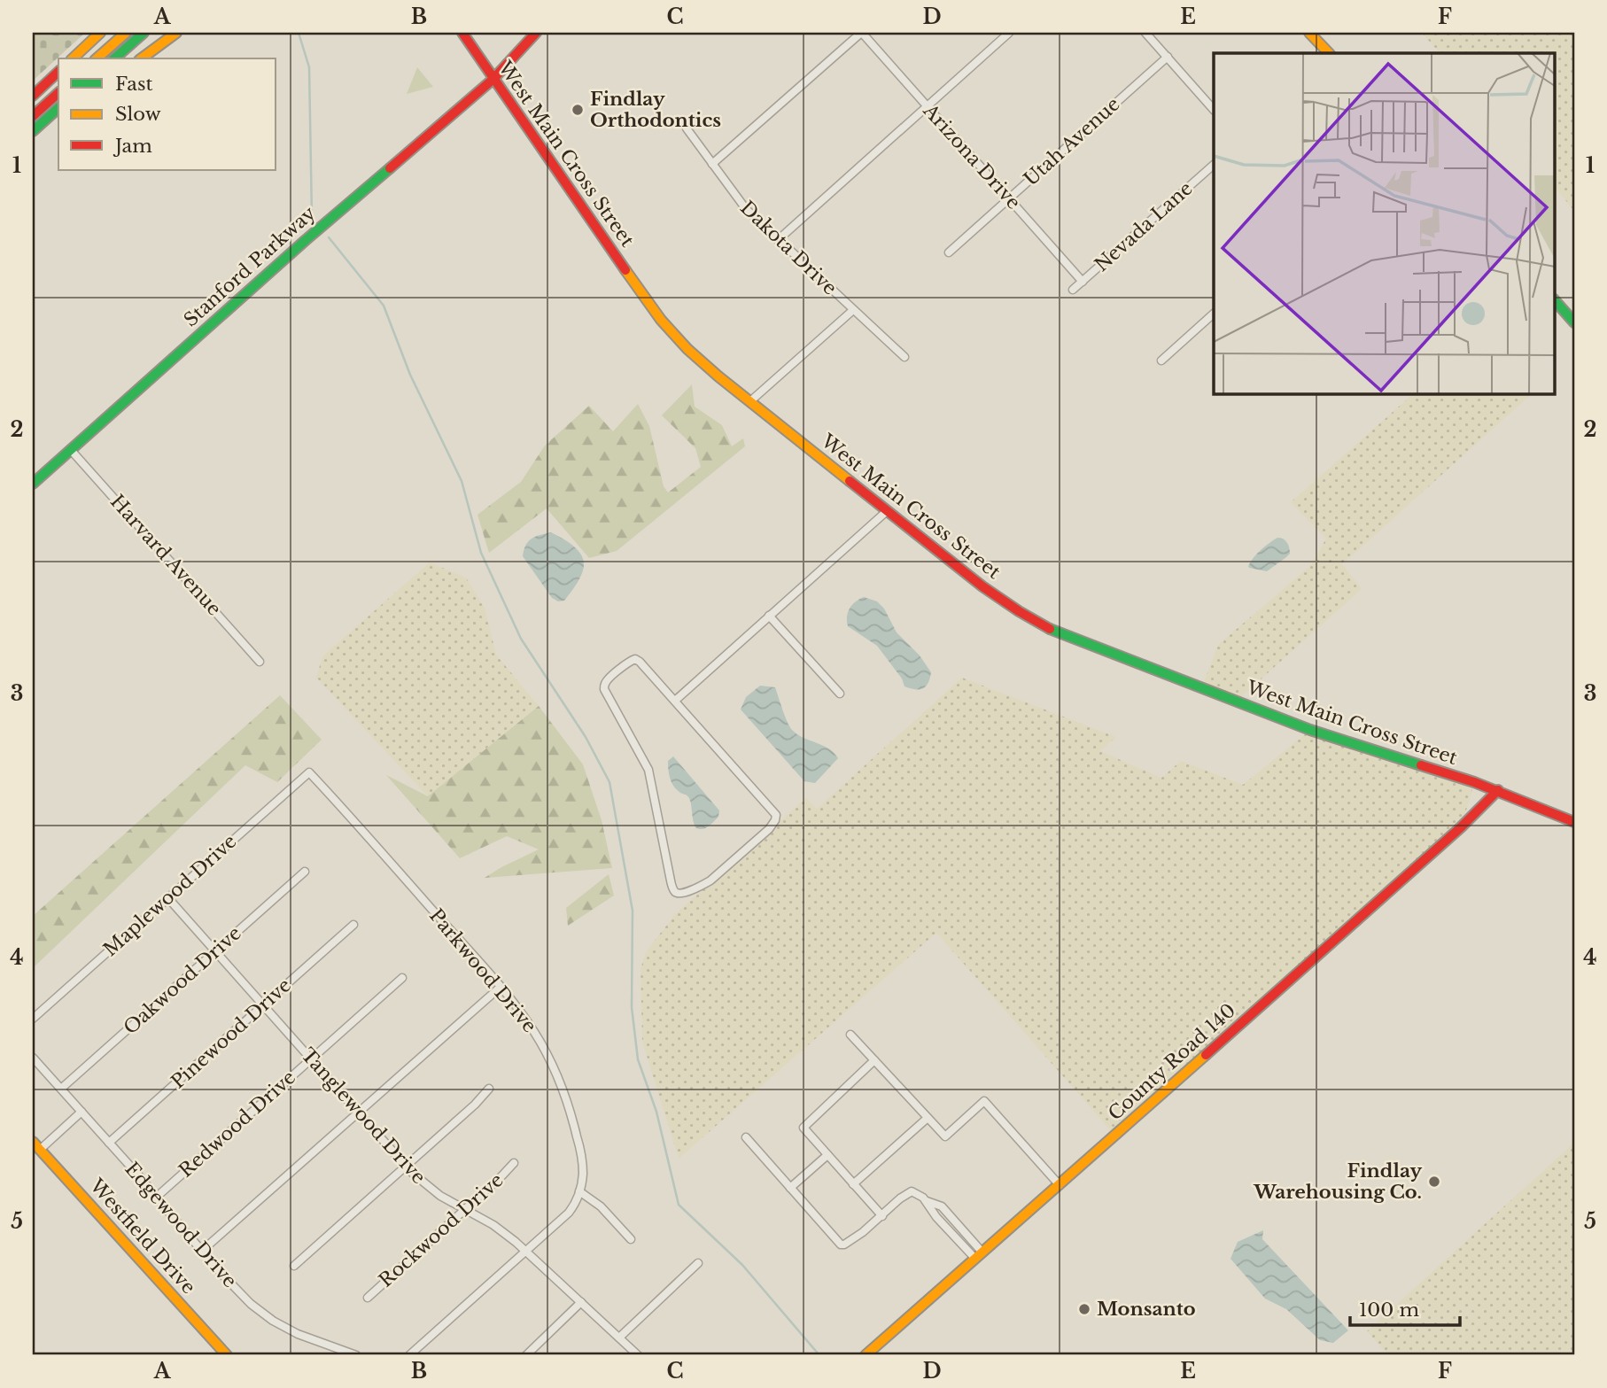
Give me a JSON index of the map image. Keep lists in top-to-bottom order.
{
  "streets": {
    "main road": [
      "West Main Cross Street",
      "Stanford Parkway",
      "County Road 140",
      "Westfield Drive"
    ],
    "street": [
      "Utah Avenue",
      "Arizona Drive",
      "Nevada Lane",
      "Dakota Drive",
      "Harvard Avenue",
      "Maplewood Drive",
      "Parkwood Drive",
      "Oakwood Drive",
      "Pinewood Drive",
      "Tanglewood Drive",
      "Redwood Drive",
      "Edgewood Drive",
      "Rockwood Drive"
    ]
  },
  "crossings": [
    ["Utah Avenue", "Arizona Drive"],
    ["West Main Cross Street", "Stanford Parkway"],
    ["West Main Cross Street", "County Road 140"],
    ["Arizona Drive", "Nevada Lane"],
    ["Stanford Parkway", "Harvard Avenue"],
    ["Maplewood Drive", "Parkwood Drive"],
    ["Maplewood Drive", "Tanglewood Drive"],
    ["Parkwood Drive", "Tanglewood Drive"],
    ["Oakwood Drive", "Tanglewood Drive"],
    ["Oakwood Drive", "Edgewood Drive"],
    ["Pinewood Drive", "Tanglewood Drive"],
    ["Pinewood Drive", "Edgewood Drive"],
    ["Tanglewood Drive", "Redwood Drive"],
    ["Tanglewood Drive", "Rockwood Drive"],
    ["Redwood Drive", "Edgewood Drive"]
  ],
  "places": ["Findlay Orthodontics", "Findlay Warehousing Co.", "Monsanto"],
  "legend": ["Fast", "Slow", "Jam"],
  "scale_bar": "100 m",
  "grid": {
    "columns": [
      "A",
      "B",
      "C",
      "D",
      "E",
      "F"
    ],
    "rows": [
      "1",
      "2",
      "3",
      "4",
      "5"
    ]
  }
}
